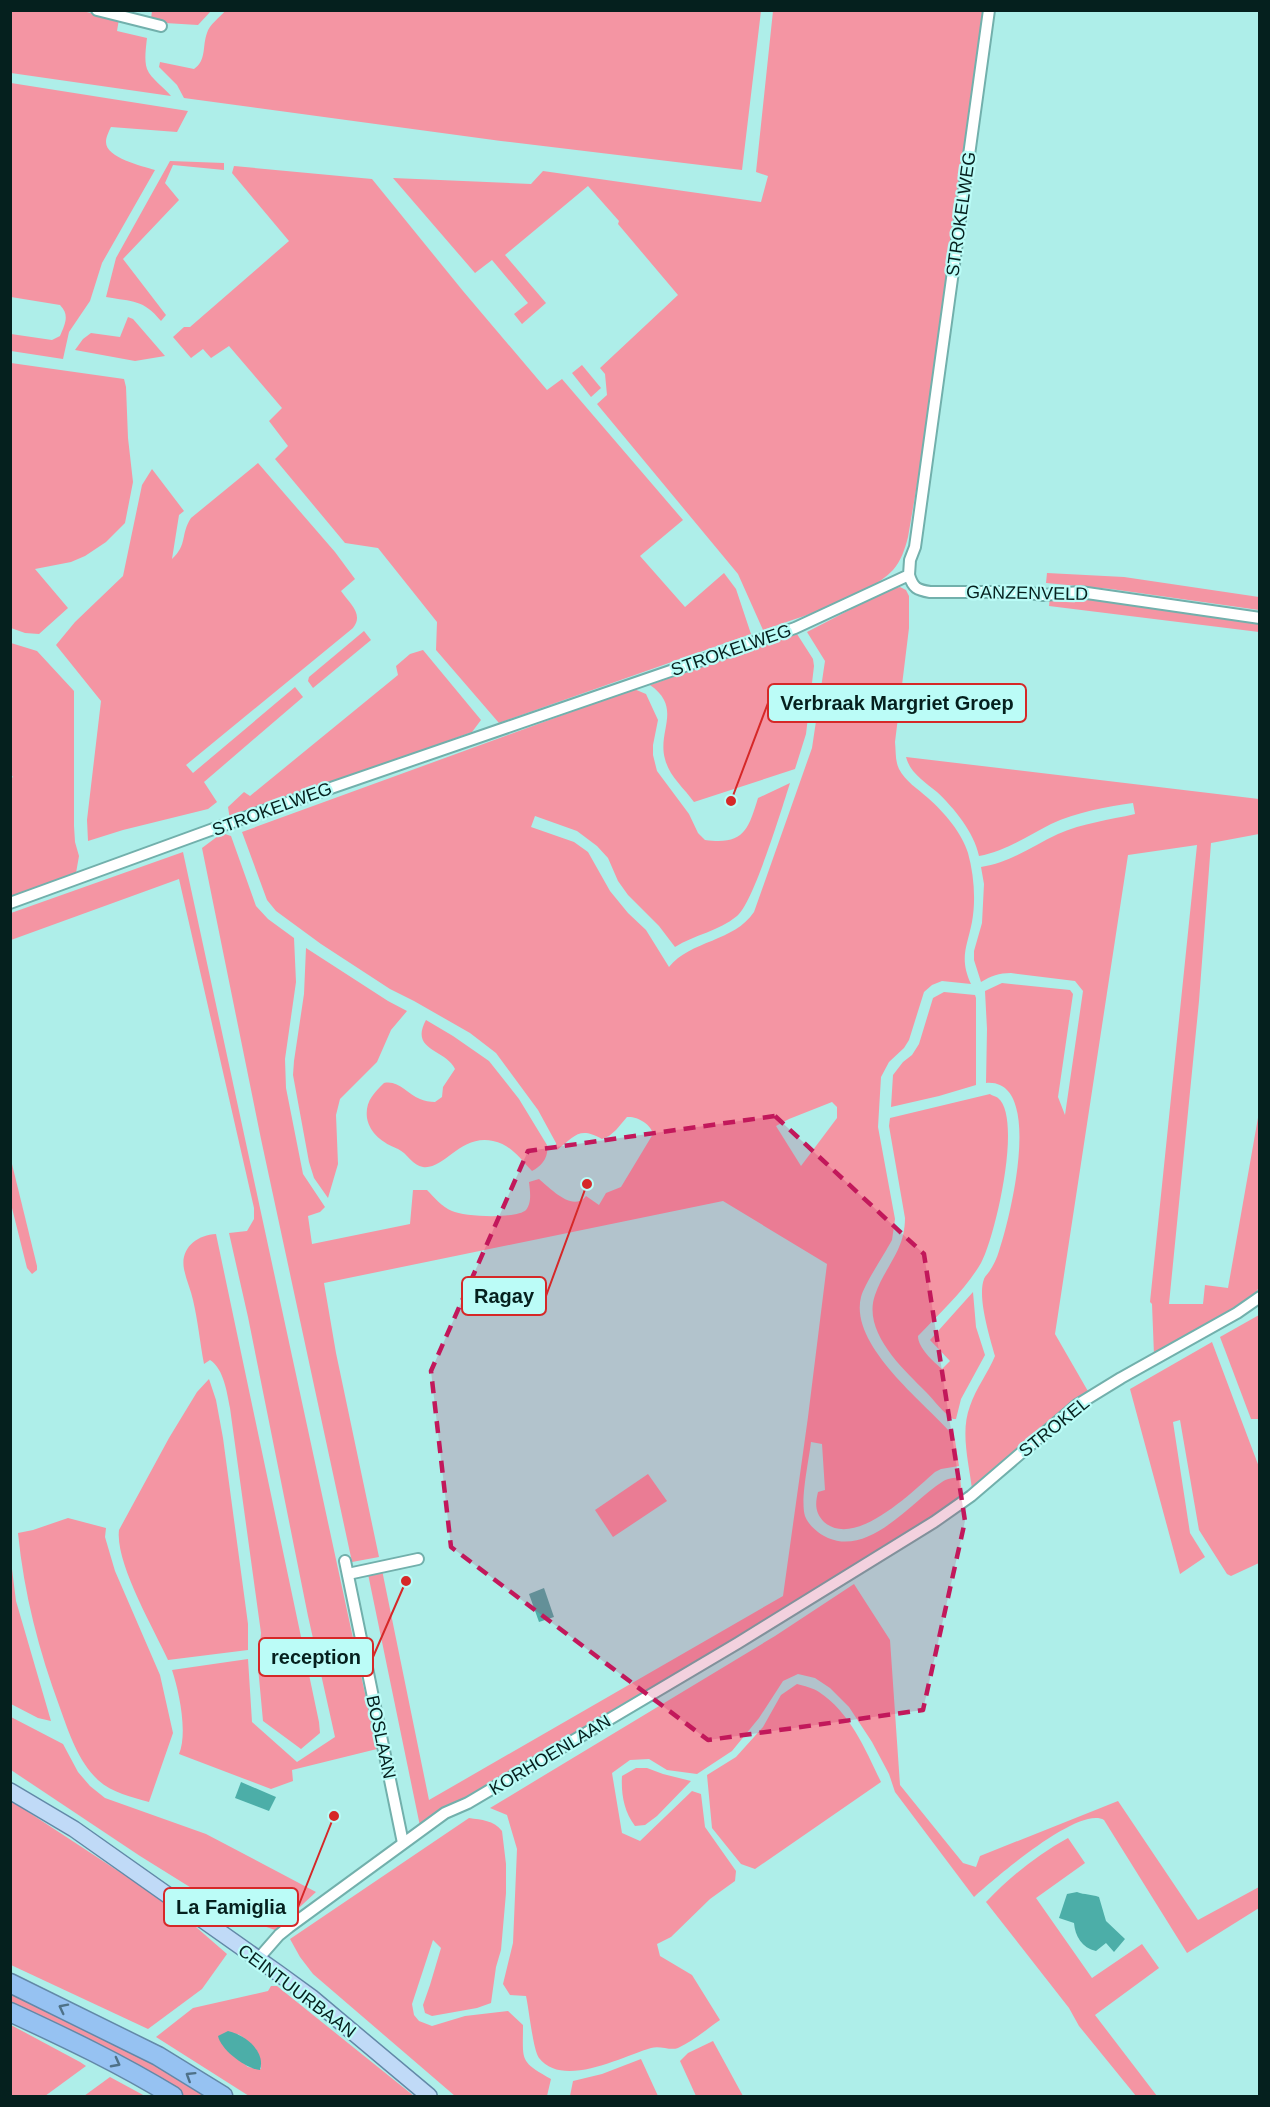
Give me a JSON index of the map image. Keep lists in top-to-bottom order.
{
  "streets": {
    "main road": ["CEINTUURBAAN"],
    "street": [
      "STROKELWEG",
      "GANZENVELD",
      "STROKEL",
      "BOSLAAN",
      "KORHOENLAAN"
    ]
  },
  "crossings": [
    ["STROKELWEG", "GANZENVELD"],
    ["STROKEL", "KORHOENLAAN"],
    ["BOSLAAN", "KORHOENLAAN"],
    ["KORHOENLAAN", "CEINTUURBAAN"]
  ],
  "places": [
    "Verbraak Margriet Groep",
    "Ragay",
    "reception",
    "La Famiglia"
  ]
}
